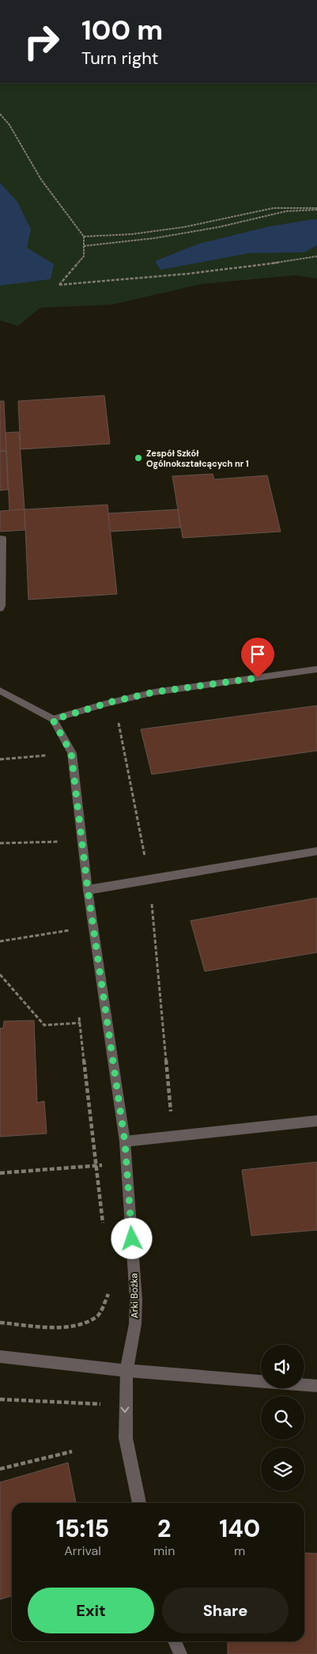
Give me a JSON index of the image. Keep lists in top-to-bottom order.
{
  "streets": {
    "street": ["Arki Bożka"]
  },
  "places": ["Zespół Szkół Ogólnokształcących nr 1"],
  "page": {
    "turn": ["100 m", "Turn right"],
    "eta": [
      "15:15",
      "Arrival",
      "2",
      "min",
      "140",
      "m"
    ],
    "buttons": ["Exit", "Share"]
  }
}
